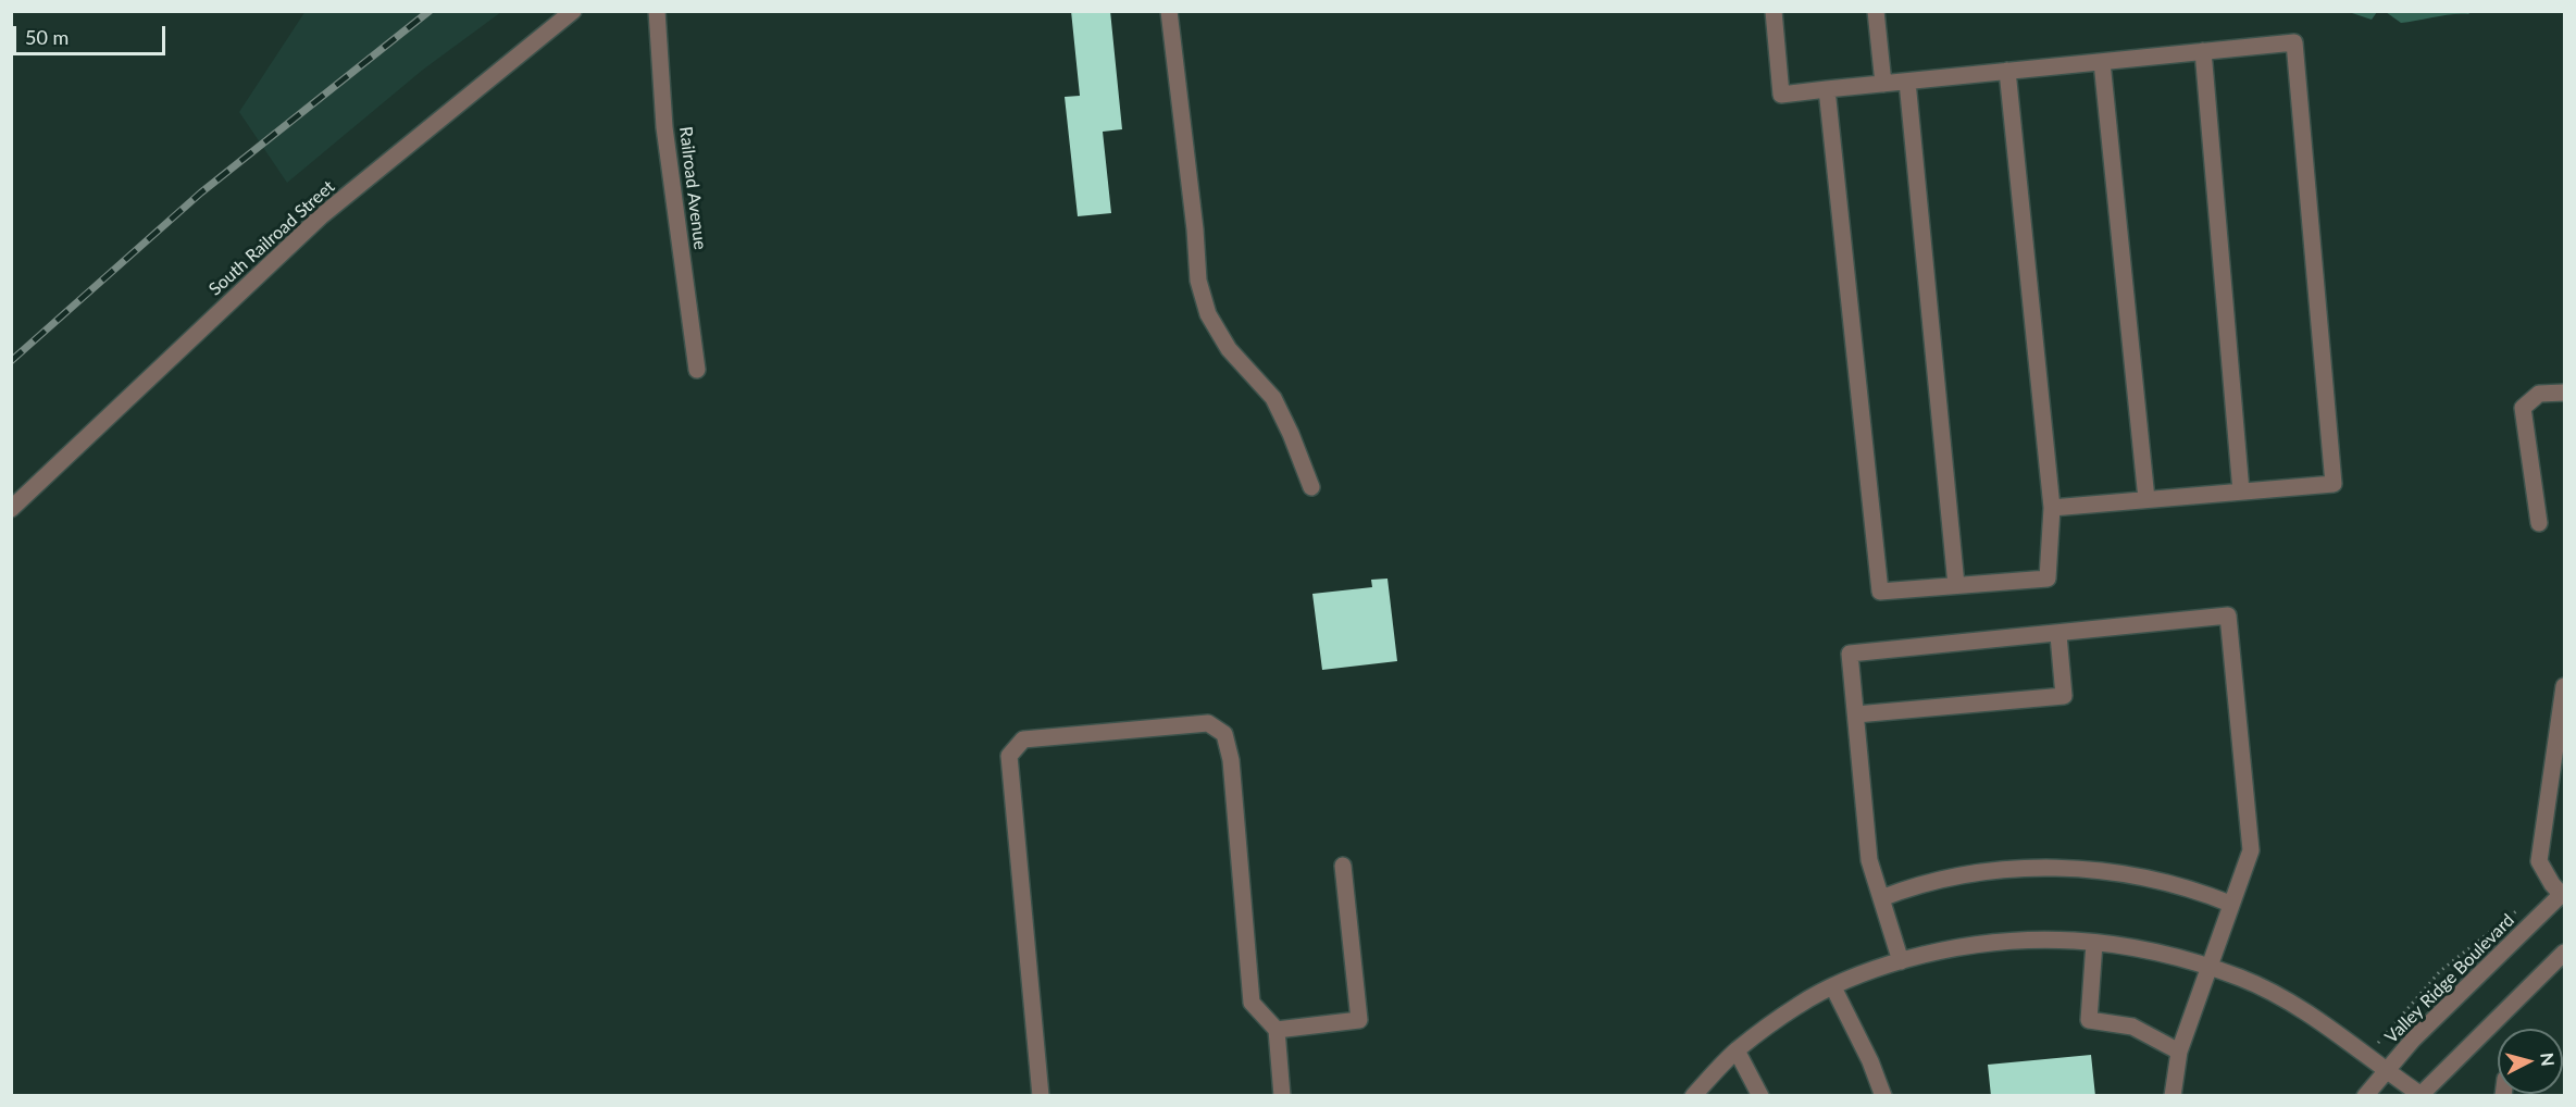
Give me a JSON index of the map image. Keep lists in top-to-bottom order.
{
  "streets": {
    "street": ["Railroad Avenue", "South Railroad Street", "Valley Ridge Boulevard"]
  },
  "scale_bar": "50 m",
  "north": "right"
}
